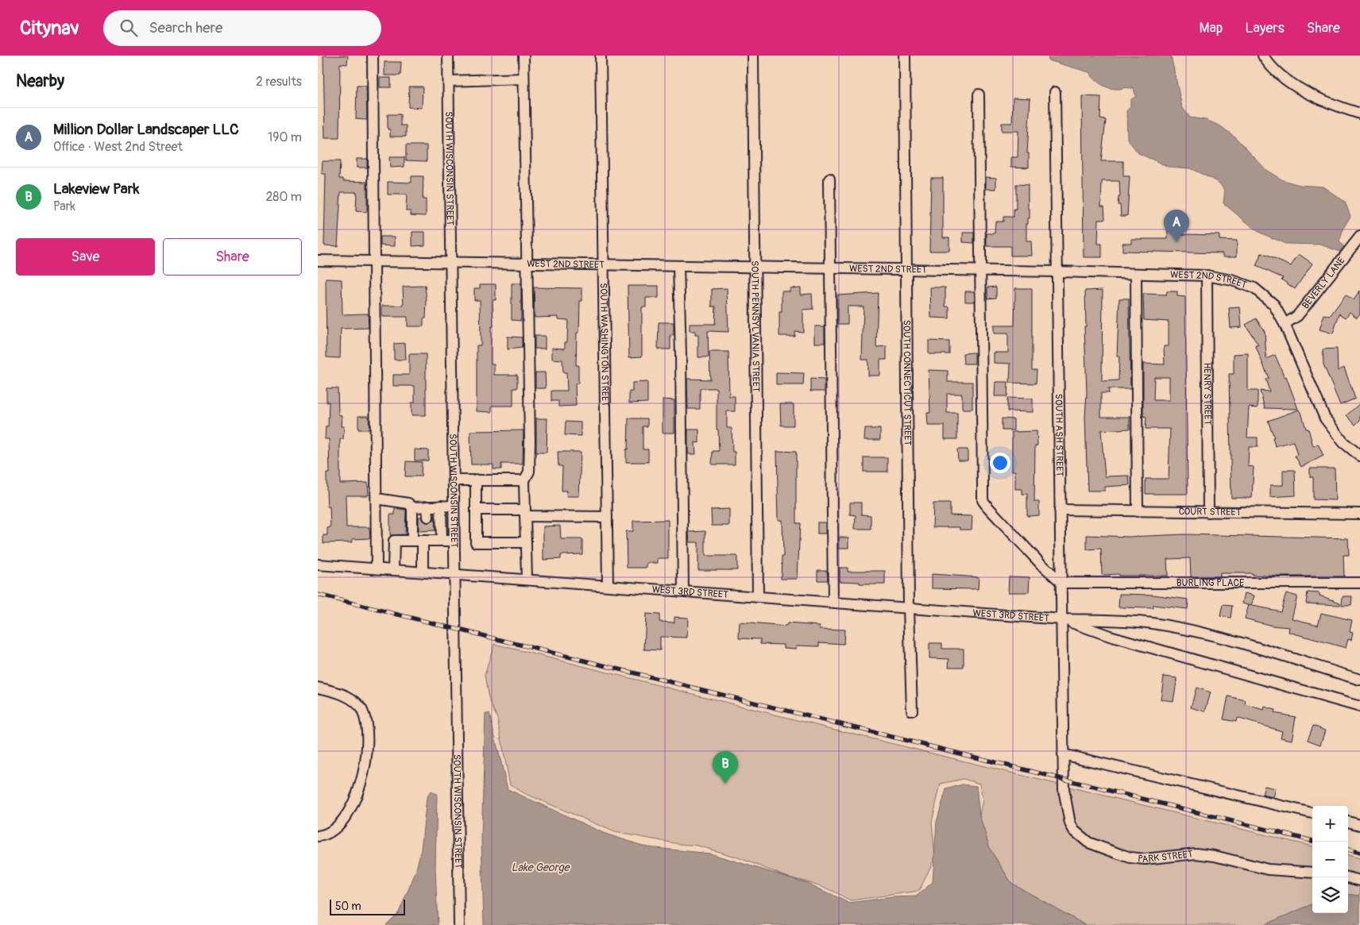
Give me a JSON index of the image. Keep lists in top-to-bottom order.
{
  "streets": {
    "street": [
      "SOUTH WISCONSIN STREET",
      "WEST 2ND STREET",
      "BEVERLY LANE",
      "SOUTH PENNSYLVANIA STREET",
      "SOUTH WASHINGTON STREET",
      "SOUTH CONNECTICUT STREET",
      "HENRY STREET",
      "SOUTH ASH STREET",
      "COURT STREET",
      "BURLING PLACE",
      "WEST 3RD STREET",
      "PARK STREET"
    ]
  },
  "crossings": [
    ["SOUTH WISCONSIN STREET", "WEST 2ND STREET"],
    ["SOUTH WISCONSIN STREET", "WEST 3RD STREET"],
    ["WEST 2ND STREET", "BEVERLY LANE"],
    ["WEST 2ND STREET", "SOUTH PENNSYLVANIA STREET"],
    ["WEST 2ND STREET", "SOUTH WASHINGTON STREET"],
    ["WEST 2ND STREET", "SOUTH CONNECTICUT STREET"],
    ["WEST 2ND STREET", "HENRY STREET"],
    ["WEST 2ND STREET", "SOUTH ASH STREET"],
    ["SOUTH PENNSYLVANIA STREET", "WEST 3RD STREET"],
    ["SOUTH WASHINGTON STREET", "WEST 3RD STREET"],
    ["SOUTH CONNECTICUT STREET", "WEST 3RD STREET"],
    ["HENRY STREET", "COURT STREET"],
    ["SOUTH ASH STREET", "COURT STREET"],
    ["SOUTH ASH STREET", "BURLING PLACE"],
    ["SOUTH ASH STREET", "WEST 3RD STREET"],
    ["SOUTH ASH STREET", "PARK STREET"]
  ],
  "water": ["Lake George"],
  "scale_bar": "50 m",
  "page": {
    "header": "Citynav",
    "search": "Search here",
    "nav": ["Map", "Layers", "Share"],
    "heading": ["Nearby", "2 results"],
    "list": [
      {
        "mark": "A",
        "name": "Million Dollar Landscaper LLC",
        "note": "Office · West 2nd Street",
        "value": "190 m"
      },
      {
        "mark": "B",
        "name": "Lakeview Park",
        "note": "Park",
        "value": "280 m"
      }
    ],
    "pins": ["A", "B"],
    "buttons": ["Save", "Share"],
    "map_buttons": ["+", "−"],
    "scale": "50 m"
  }
}
